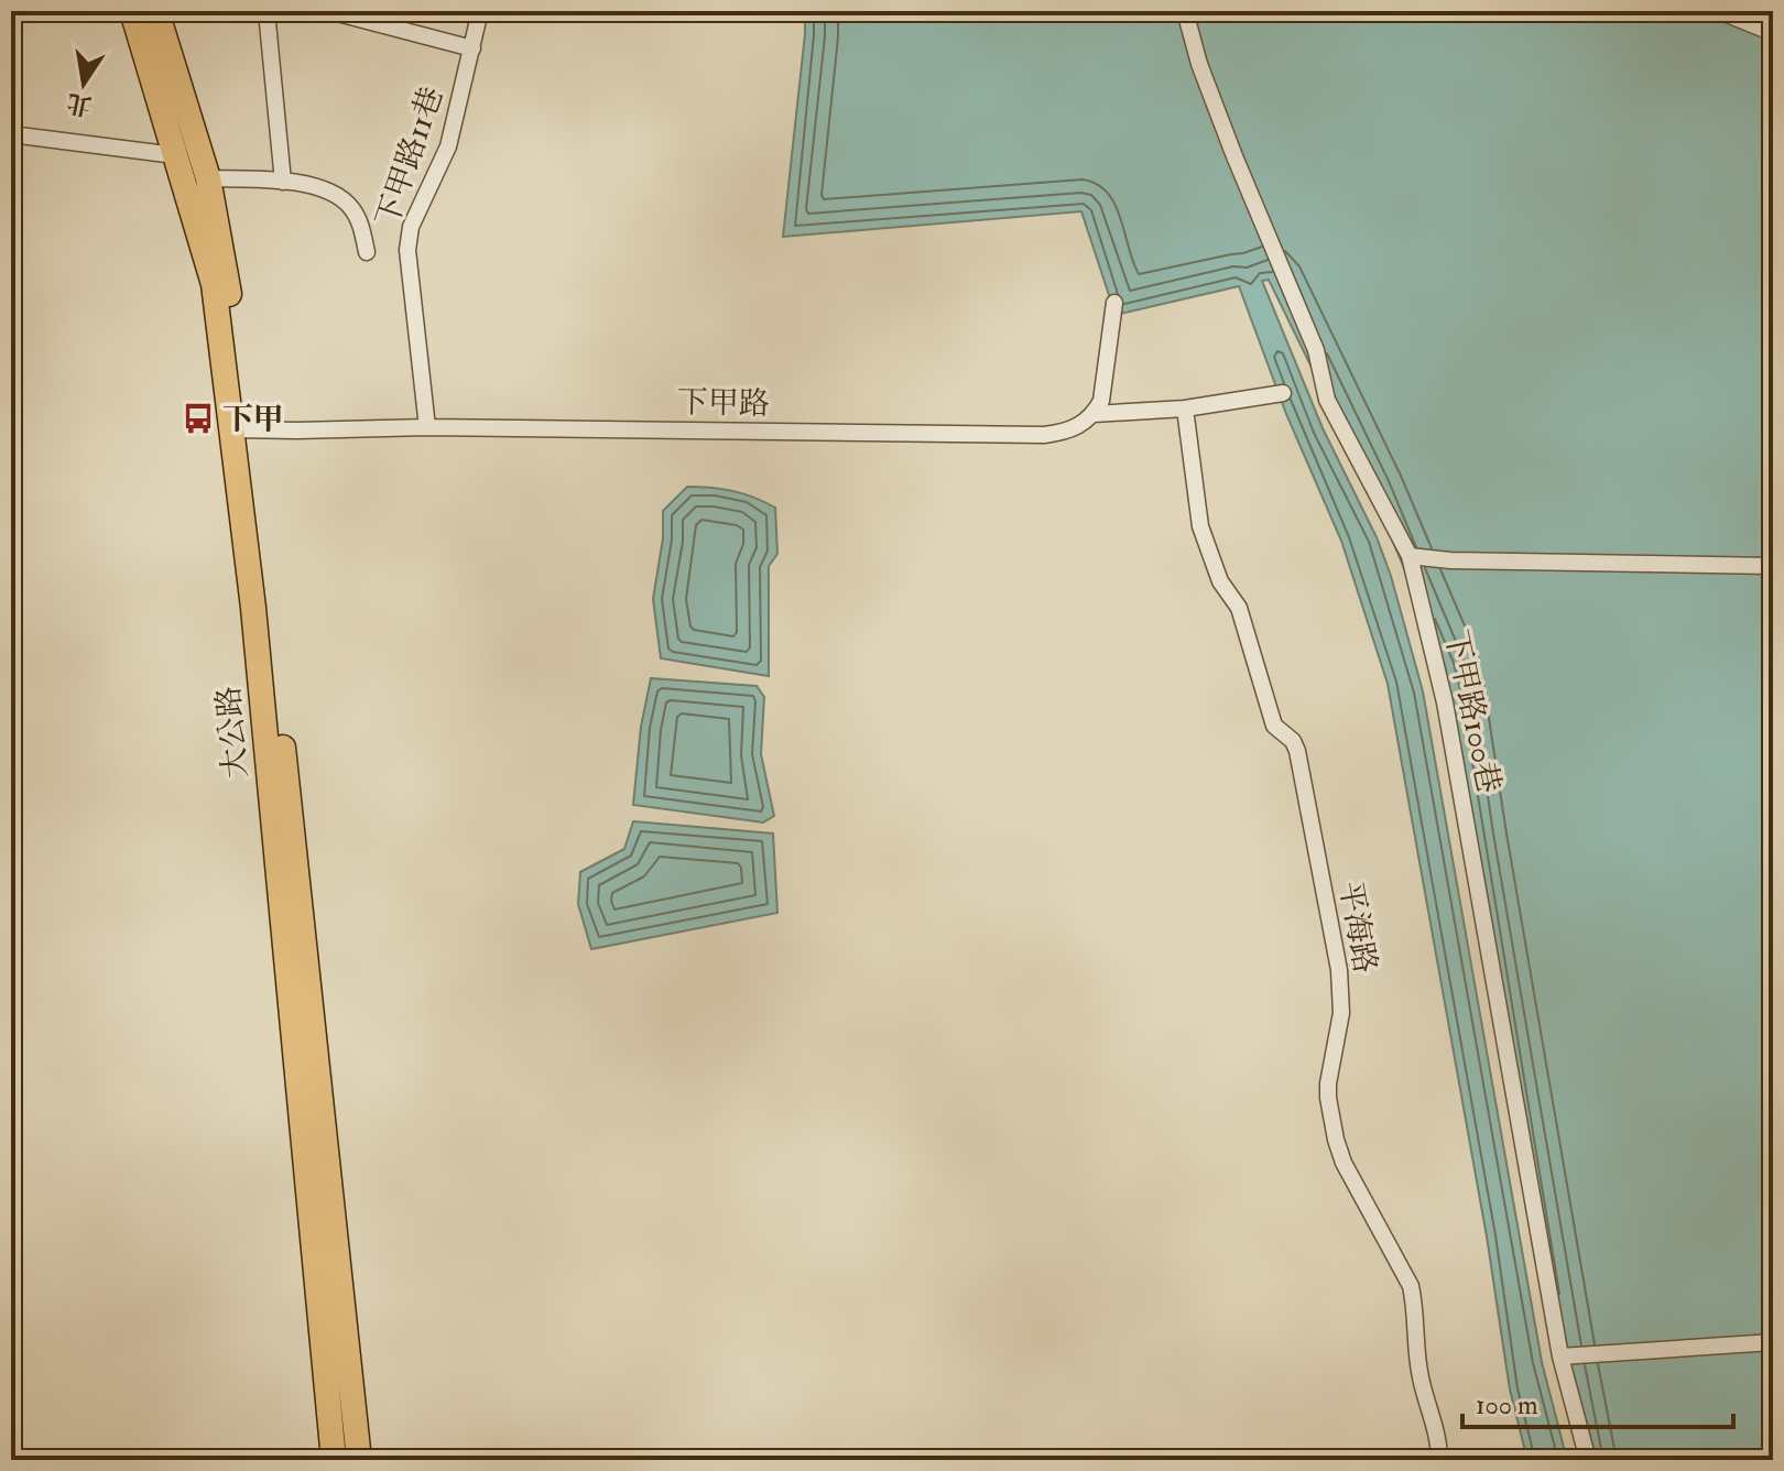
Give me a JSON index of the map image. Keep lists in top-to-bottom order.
{
  "streets": {
    "main road": ["大公路"],
    "street": [
      "下甲路11巷",
      "下甲路",
      "下甲路100巷",
      "平海路"
    ]
  },
  "crossings": [
    ["下甲路11巷", "下甲路"],
    ["下甲路", "大公路"]
  ],
  "places": {
    "bus stop": ["下甲"]
  },
  "scale_bar": "100 m",
  "north": "bottom"
}
